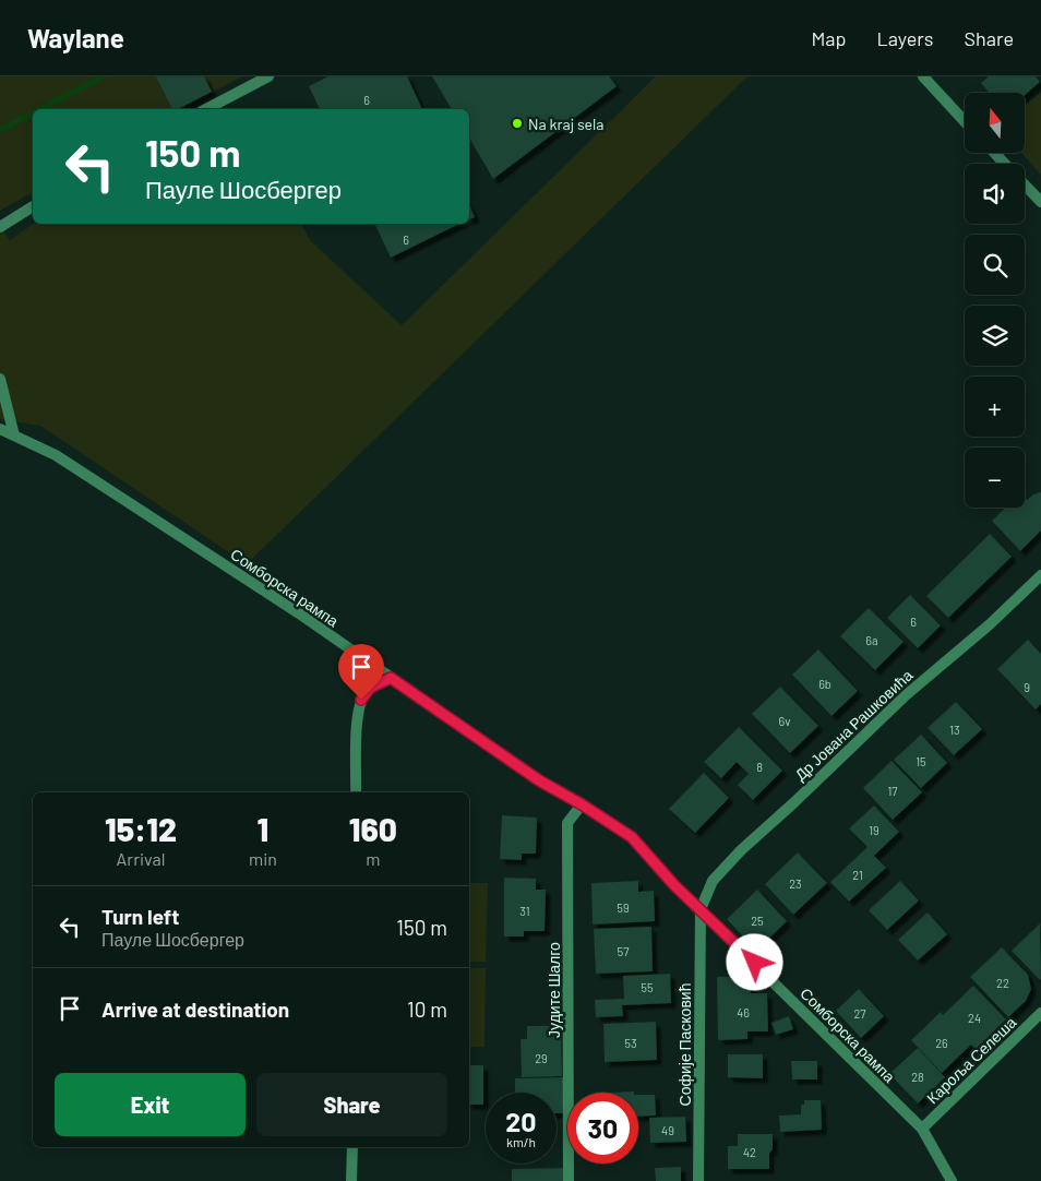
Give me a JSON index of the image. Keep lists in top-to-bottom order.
{
  "streets": {
    "street": [
      "Сомборска рампа",
      "Др Јована Рашковића",
      "Јудите Шалго",
      "Софије Пасковић",
      "Кароља Селеша"
    ]
  },
  "crossings": [
    ["Сомборска рампа", "Др Јована Рашковића"],
    ["Сомборска рампа", "Јудите Шалго"],
    ["Сомборска рампа", "Софије Пасковић"],
    ["Сомборска рампа", "Кароља Селеша"],
    ["Др Јована Рашковића", "Софије Пасковић"]
  ],
  "places": ["Na kraj sela"],
  "house_numbers": [
    "6",
    "6",
    "6",
    "6a",
    "6b",
    "9",
    "6v",
    "13",
    "15",
    "8",
    "17",
    "19",
    "21",
    "23",
    "59",
    "31",
    "25",
    "57",
    "22",
    "55",
    "46",
    "27",
    "24",
    "53",
    "26",
    "29",
    "28",
    "49",
    "42"
  ],
  "north": "top",
  "page": {
    "header": "Waylane",
    "nav": ["Map", "Layers", "Share"],
    "map_buttons": ["+", "−"],
    "turn": ["150 m", "Пауле Шосбергер"],
    "eta": [
      "15:12",
      "Arrival",
      "1",
      "min",
      "160",
      "m"
    ],
    "list": [
      {
        "name": "Turn left",
        "note": "Пауле Шосбергер",
        "value": "150 m"
      },
      {
        "name": "Arrive at destination",
        "value": "10 m"
      }
    ],
    "buttons": ["Exit", "Share"],
    "speed": "20 km/h",
    "limit": "30"
  }
}
